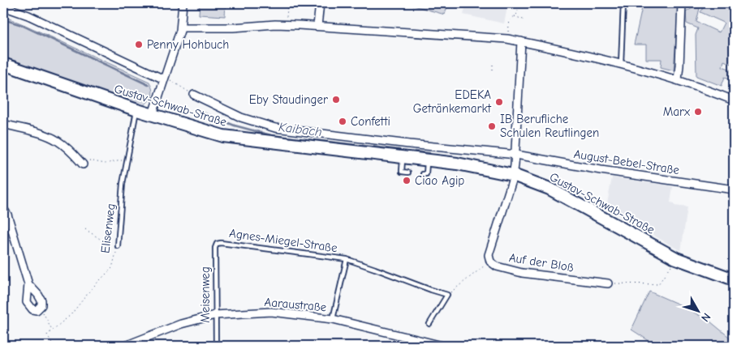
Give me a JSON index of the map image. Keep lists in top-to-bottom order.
{
  "streets": {
    "street": [
      "Gustav-Schwab-Straße",
      "August-Bebel-Straße",
      "Auf der Bloß",
      "Aaraustraße"
    ],
    "lane": ["Elisenweg", "Agnes-Miegel-Straße", "Meisenweg"]
  },
  "crossings": [
    ["Gustav-Schwab-Straße", "August-Bebel-Straße"],
    ["Gustav-Schwab-Straße", "Elisenweg"],
    ["Gustav-Schwab-Straße", "Auf der Bloß"],
    ["August-Bebel-Straße", "Auf der Bloß"],
    ["Agnes-Miegel-Straße", "Meisenweg"],
    ["Agnes-Miegel-Straße", "Aaraustraße"],
    ["Meisenweg", "Aaraustraße"]
  ],
  "water": ["Kaibach"],
  "places": [
    "Penny Hohbuch",
    "Eby Staudinger",
    "EDEKA Getränkemarkt",
    "Marx",
    "Confetti",
    "IB Berufliche Schulen Reutlingen",
    "Ciao Agip"
  ],
  "north": "bottom right"
}
